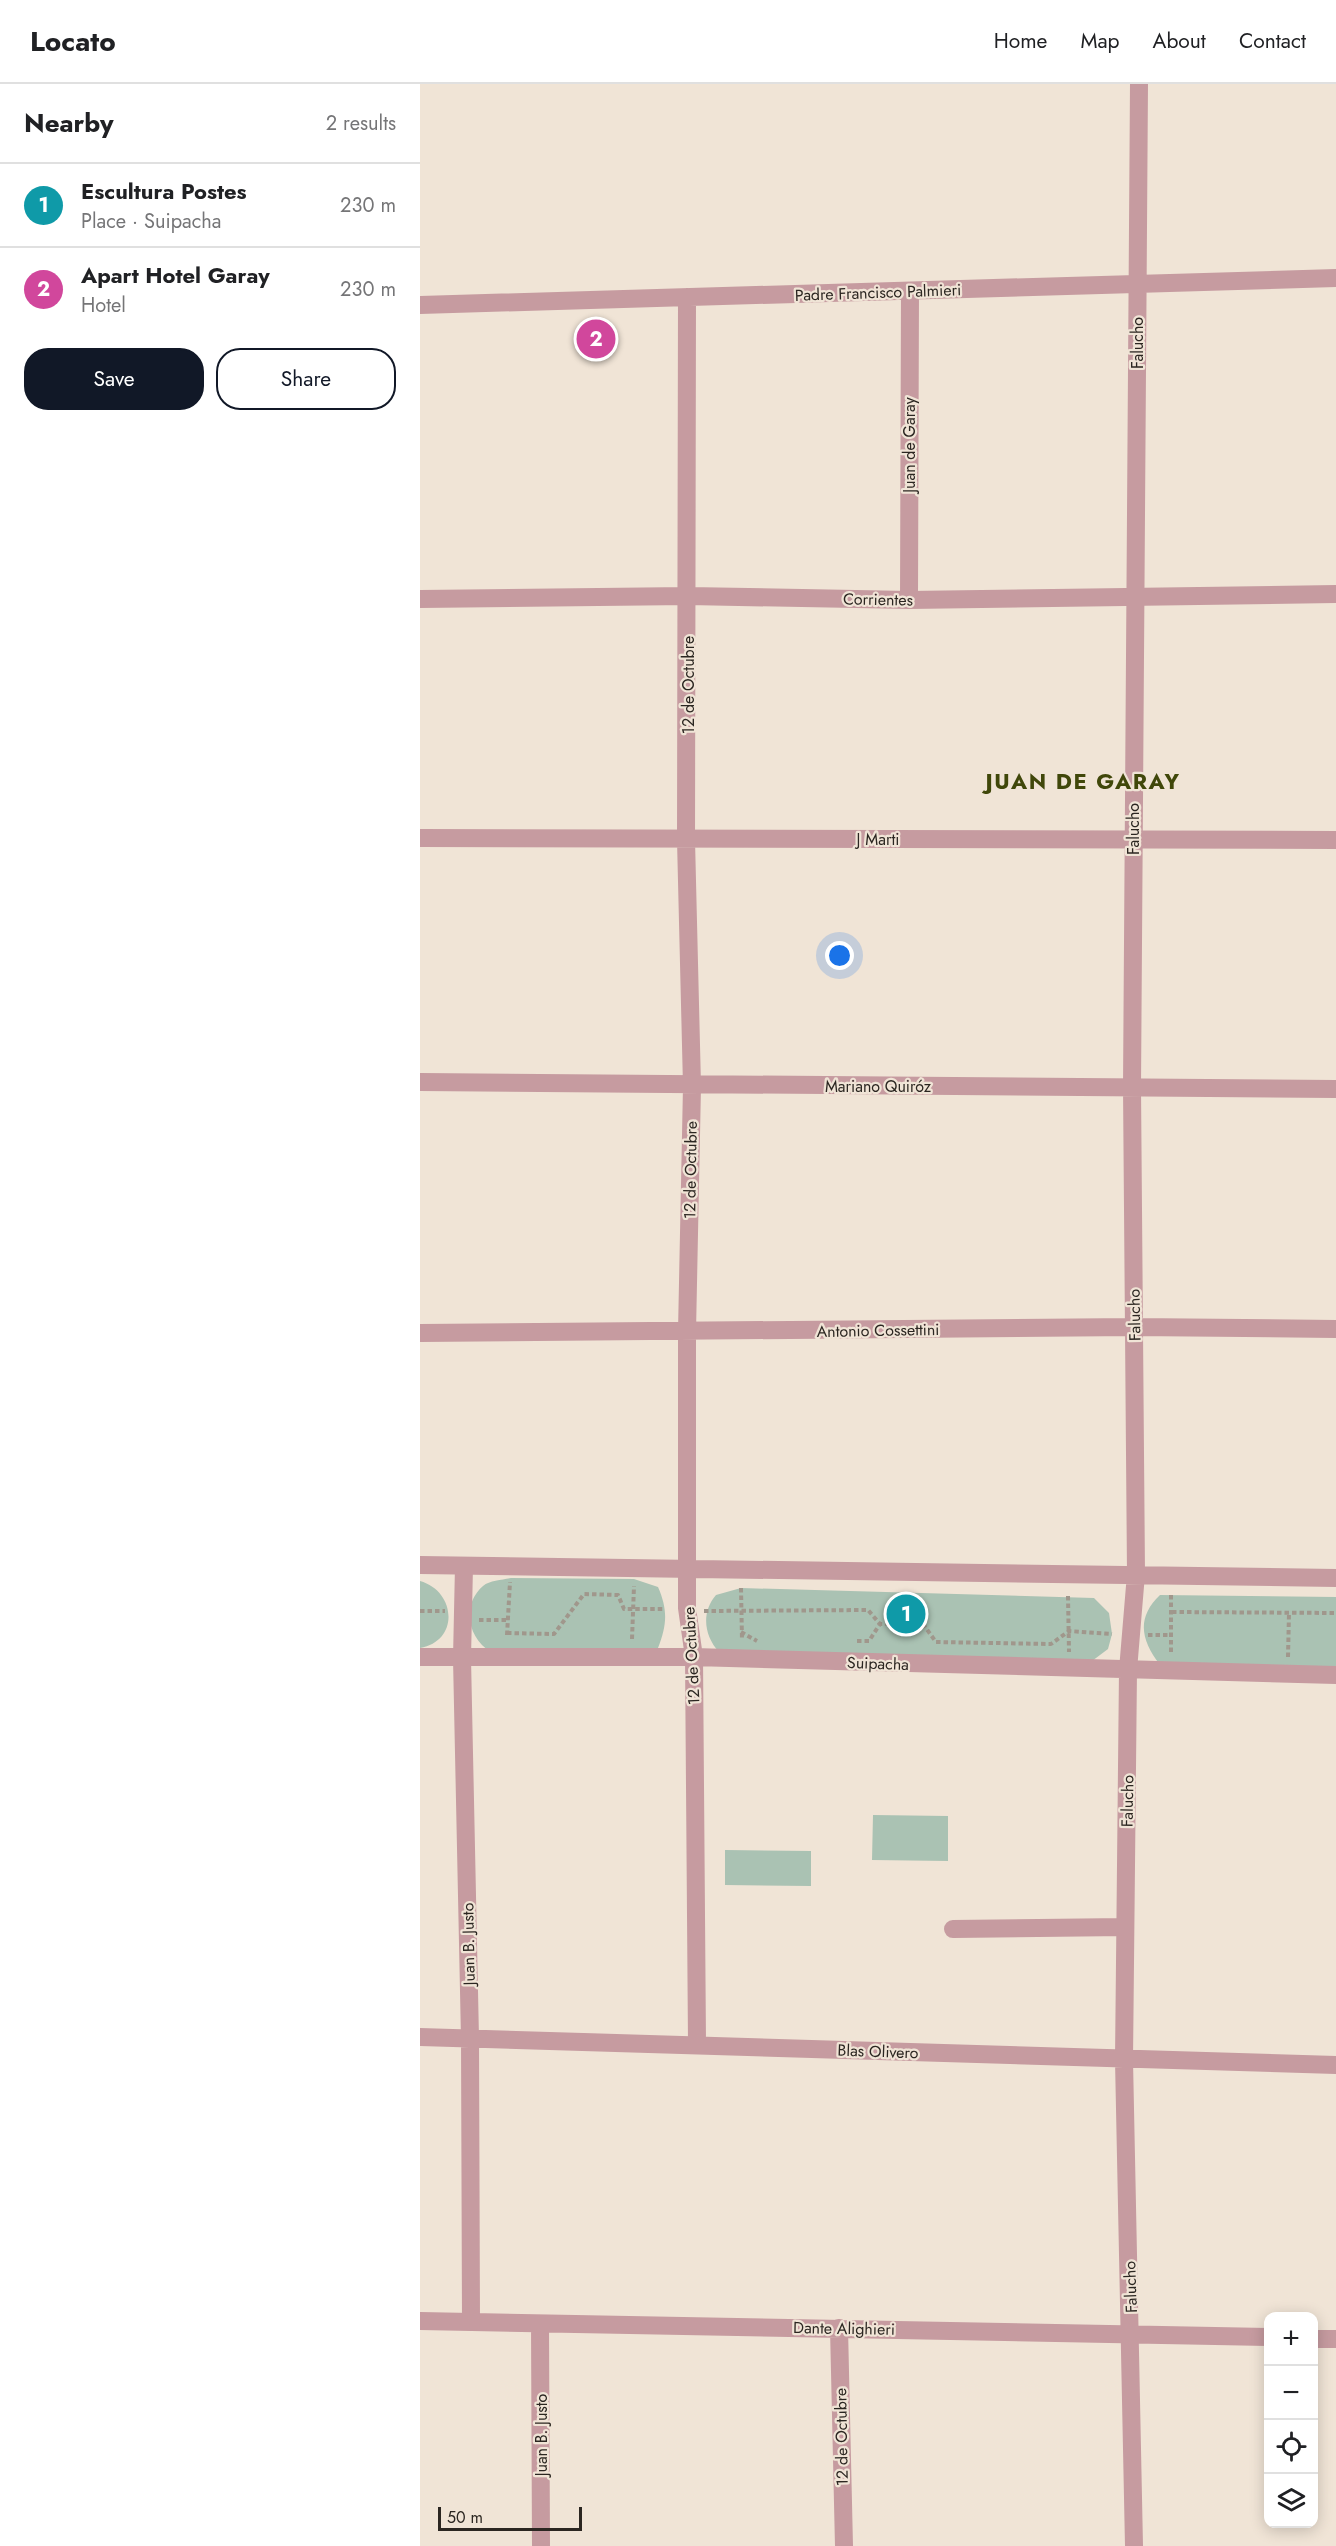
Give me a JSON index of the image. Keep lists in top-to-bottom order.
{
  "streets": {
    "street": [
      "Padre Francisco Palmieri",
      "Falucho",
      "Juan de Garay",
      "Corrientes",
      "12 de Octubre",
      "J Marti",
      "Mariano Quiróz",
      "Antonio Cossettini",
      "Suipacha",
      "Juan B. Justo",
      "Blas Olivero",
      "Dante Alighieri"
    ]
  },
  "crossings": [
    ["Padre Francisco Palmieri", "Falucho"],
    ["Padre Francisco Palmieri", "Juan de Garay"],
    ["Padre Francisco Palmieri", "12 de Octubre"],
    ["Falucho", "Corrientes"],
    ["Falucho", "J Marti"],
    ["Falucho", "Mariano Quiróz"],
    ["Falucho", "Antonio Cossettini"],
    ["Falucho", "Suipacha"],
    ["Falucho", "Blas Olivero"],
    ["Falucho", "Dante Alighieri"],
    ["Juan de Garay", "Corrientes"],
    ["Corrientes", "12 de Octubre"],
    ["12 de Octubre", "J Marti"],
    ["12 de Octubre", "Mariano Quiróz"],
    ["12 de Octubre", "Antonio Cossettini"],
    ["12 de Octubre", "Suipacha"],
    ["12 de Octubre", "Blas Olivero"],
    ["12 de Octubre", "Dante Alighieri"],
    ["Suipacha", "Juan B. Justo"],
    ["Juan B. Justo", "Blas Olivero"],
    ["Juan B. Justo", "Dante Alighieri"]
  ],
  "districts": ["JUAN DE GARAY"],
  "scale_bar": "50 m",
  "page": {
    "header": "Locato",
    "nav": [
      "Home",
      "Map",
      "About",
      "Contact"
    ],
    "heading": ["Nearby", "2 results"],
    "list": [
      {
        "mark": "1",
        "name": "Escultura Postes",
        "note": "Place · Suipacha",
        "value": "230 m"
      },
      {
        "mark": "2",
        "name": "Apart Hotel Garay",
        "note": "Hotel",
        "value": "230 m"
      }
    ],
    "pins": ["2", "1"],
    "buttons": ["Save", "Share"],
    "map_buttons": ["+", "−"],
    "scale": "50 m"
  }
}
